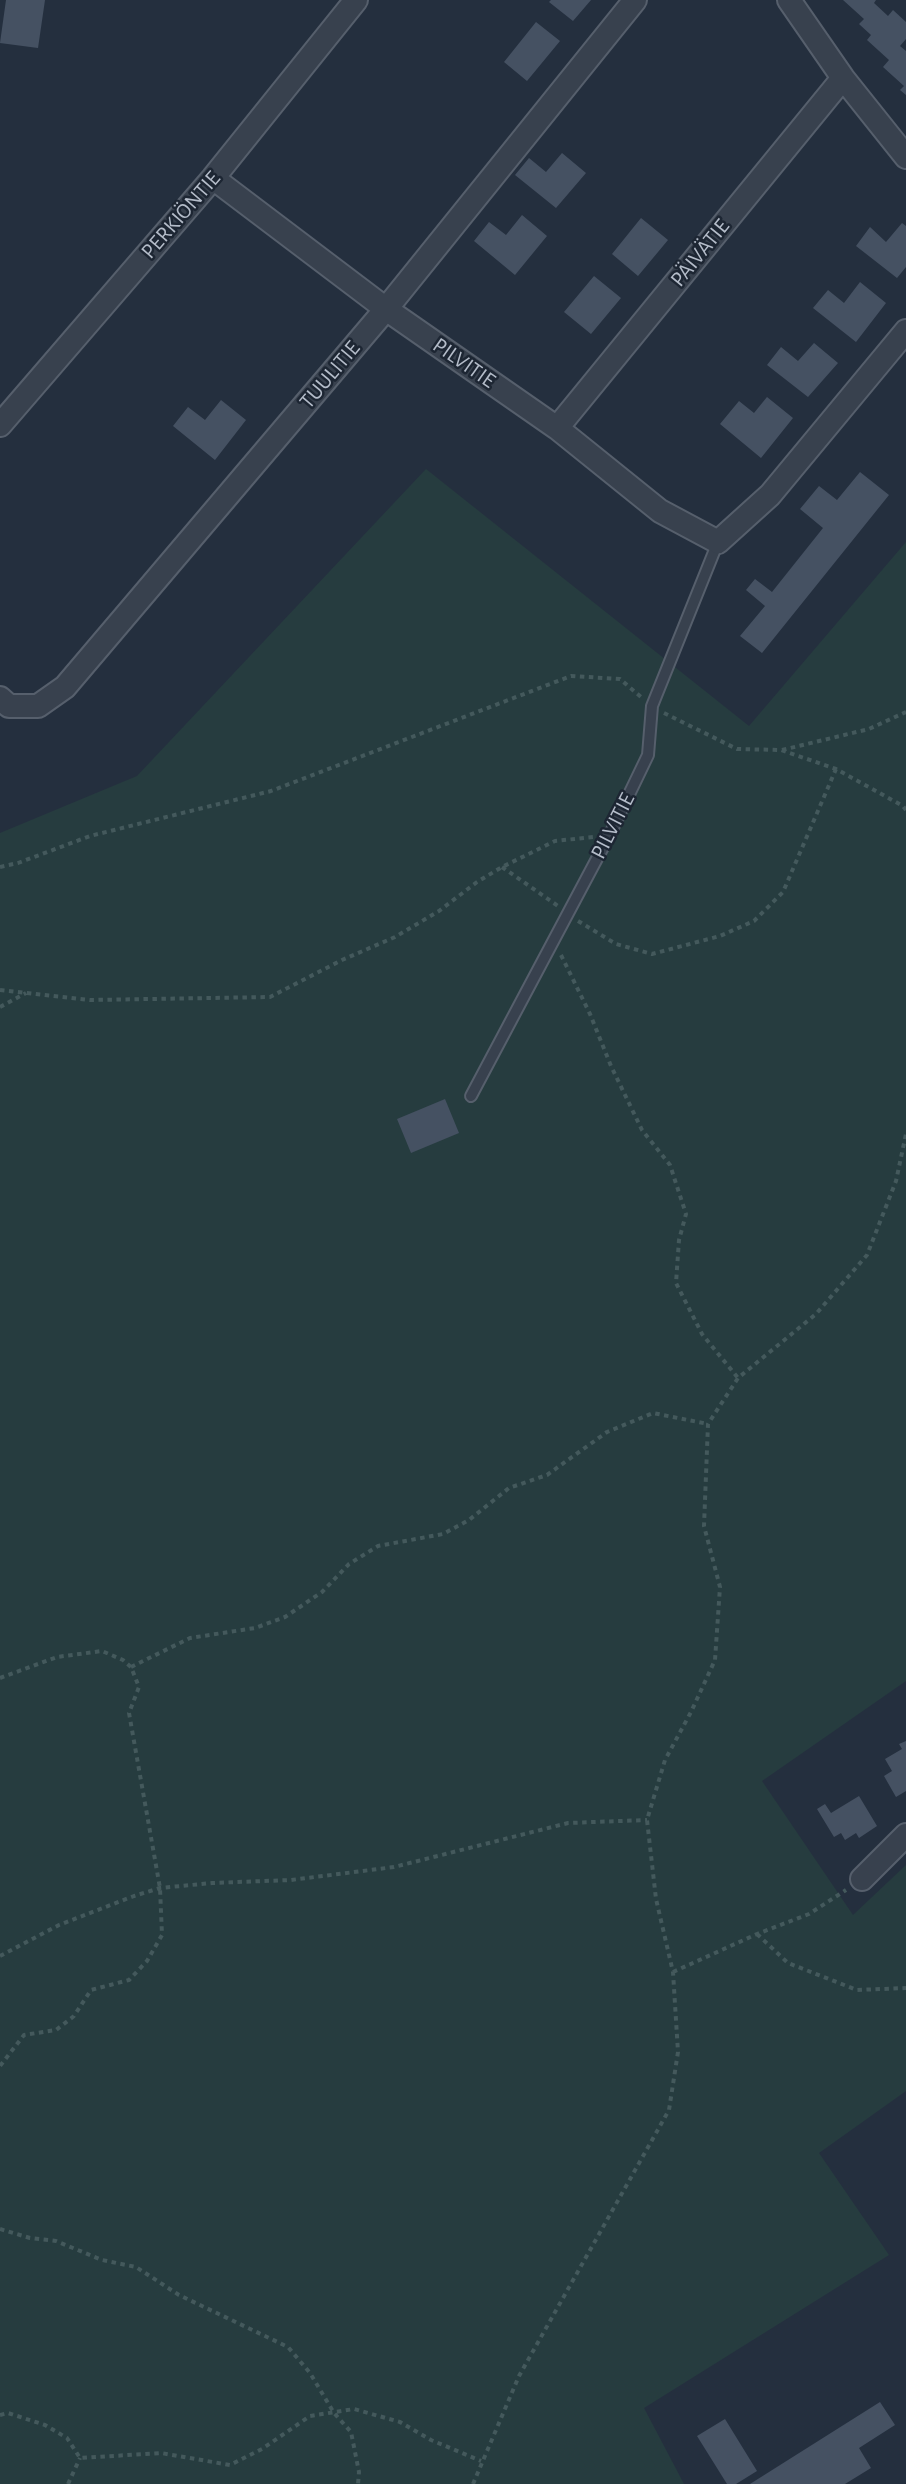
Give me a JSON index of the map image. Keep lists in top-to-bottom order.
{
  "streets": {
    "street": [
      "PERKIÖNTIE",
      "PÄIVÄTIE",
      "PILVITIE",
      "TUULITIE"
    ]
  },
  "crossings": [
    ["PERKIÖNTIE", "PILVITIE"],
    ["PÄIVÄTIE", "PILVITIE"],
    ["PILVITIE", "TUULITIE"]
  ]
}
